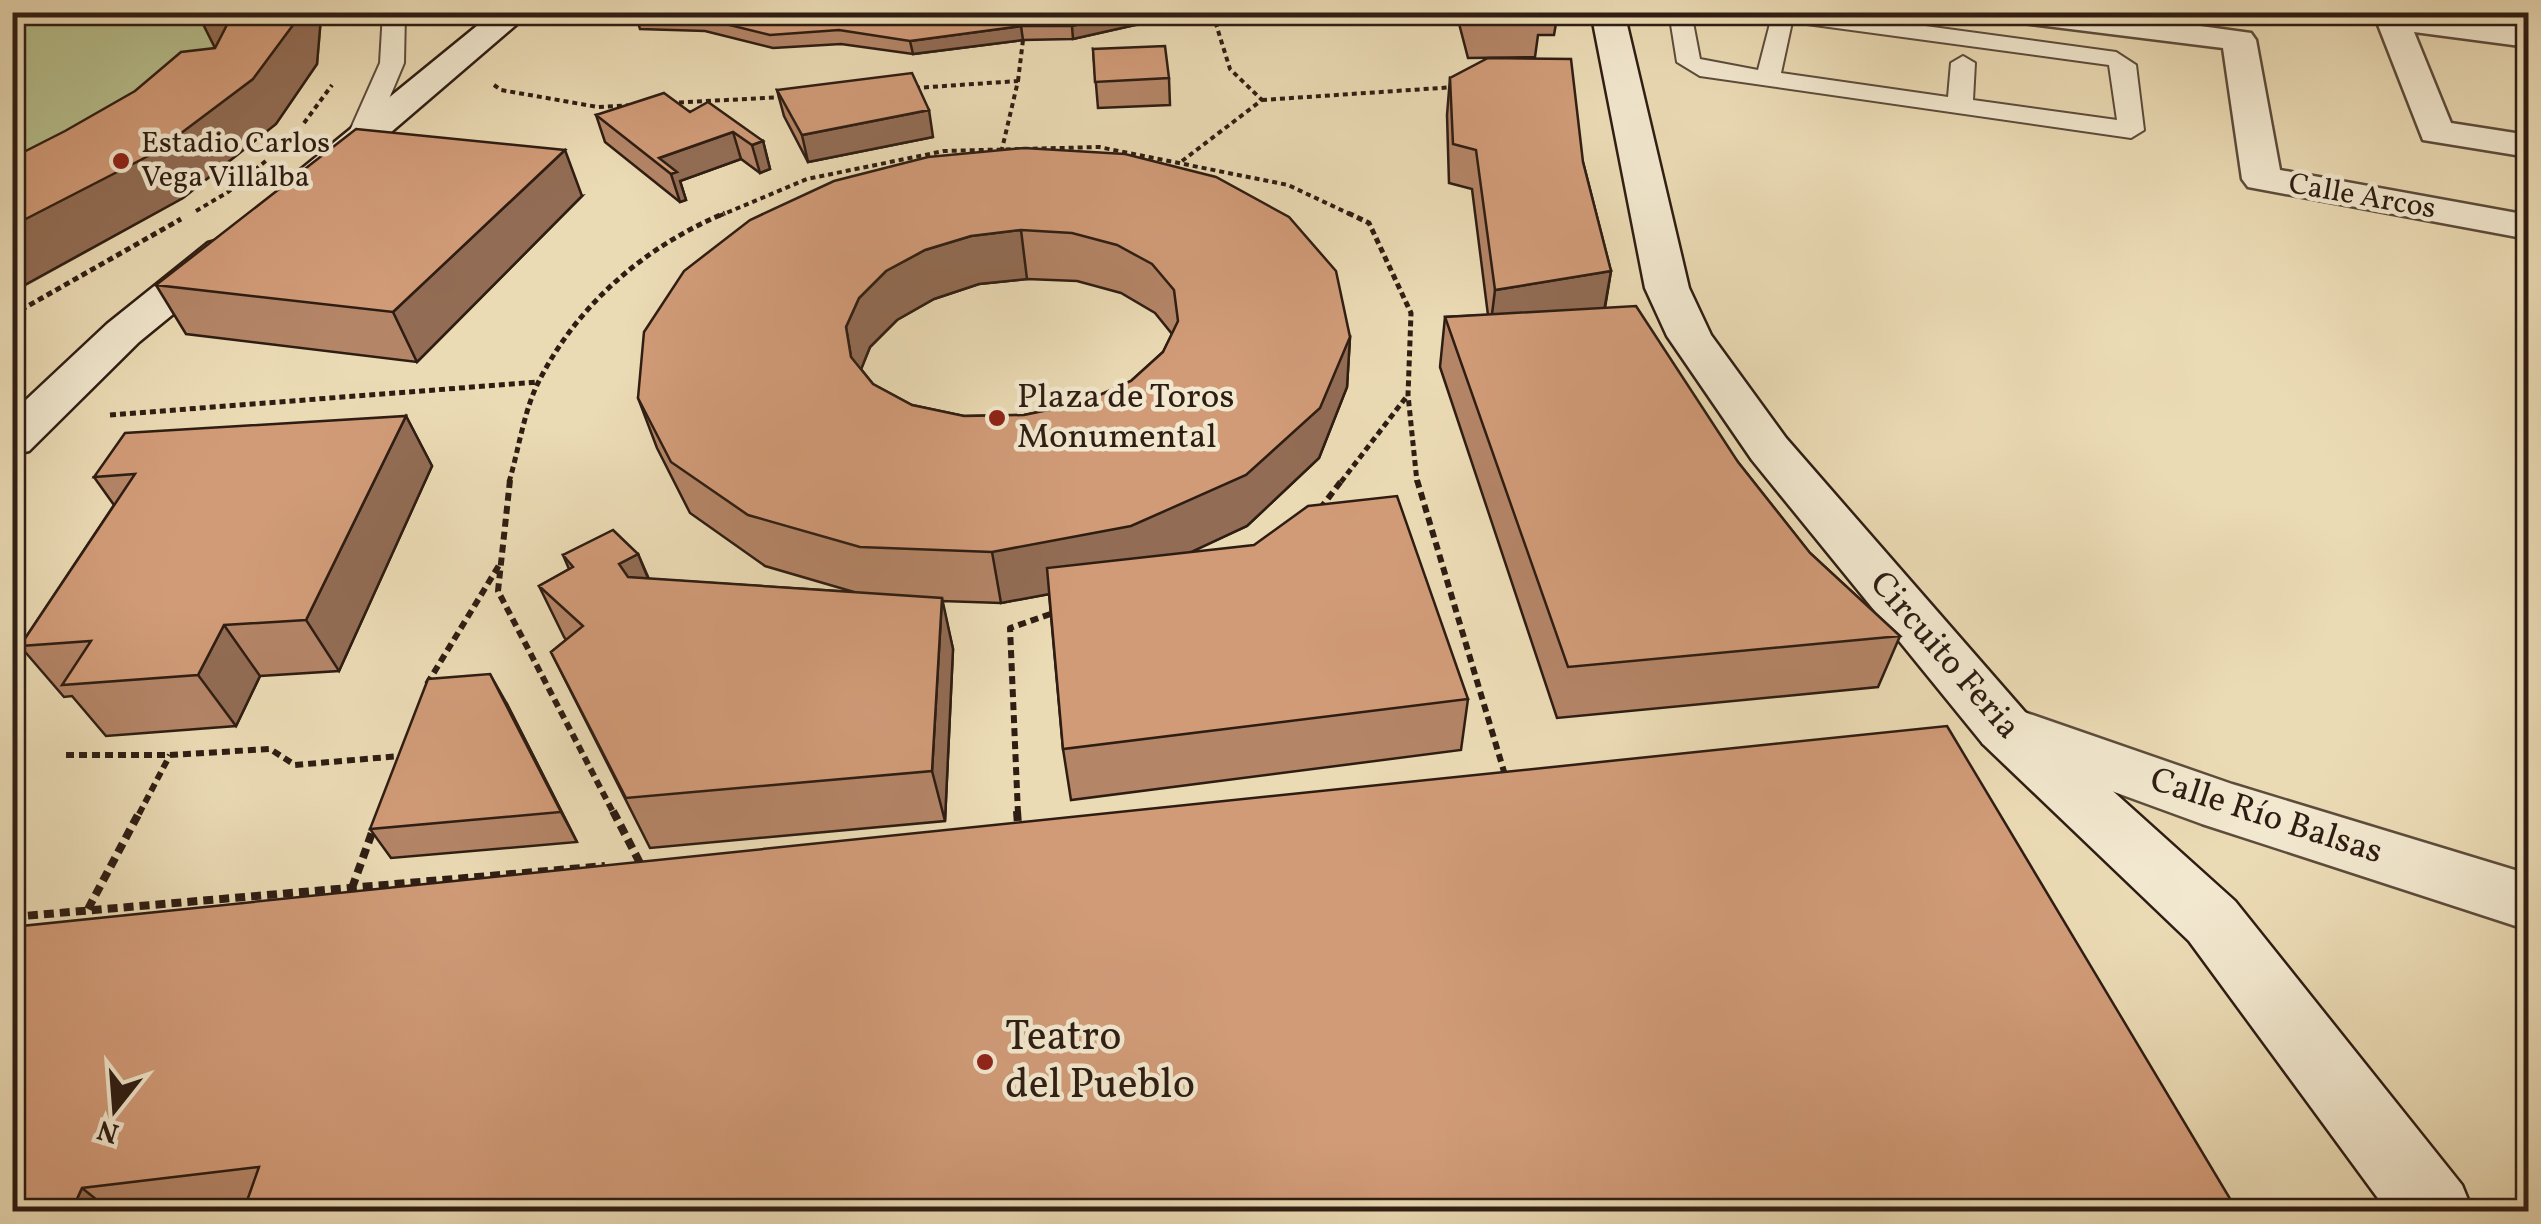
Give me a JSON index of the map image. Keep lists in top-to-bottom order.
{
  "streets": {
    "street": ["Calle Arcos", "Circuito Feria", "Calle Río Balsas"]
  },
  "crossings": [
    ["Circuito Feria", "Calle Río Balsas"]
  ],
  "places": ["Estadio Carlos Vega Villalba", "Plaza de Toros Monumental", "Teatro del Pueblo"],
  "north": "bottom"
}
